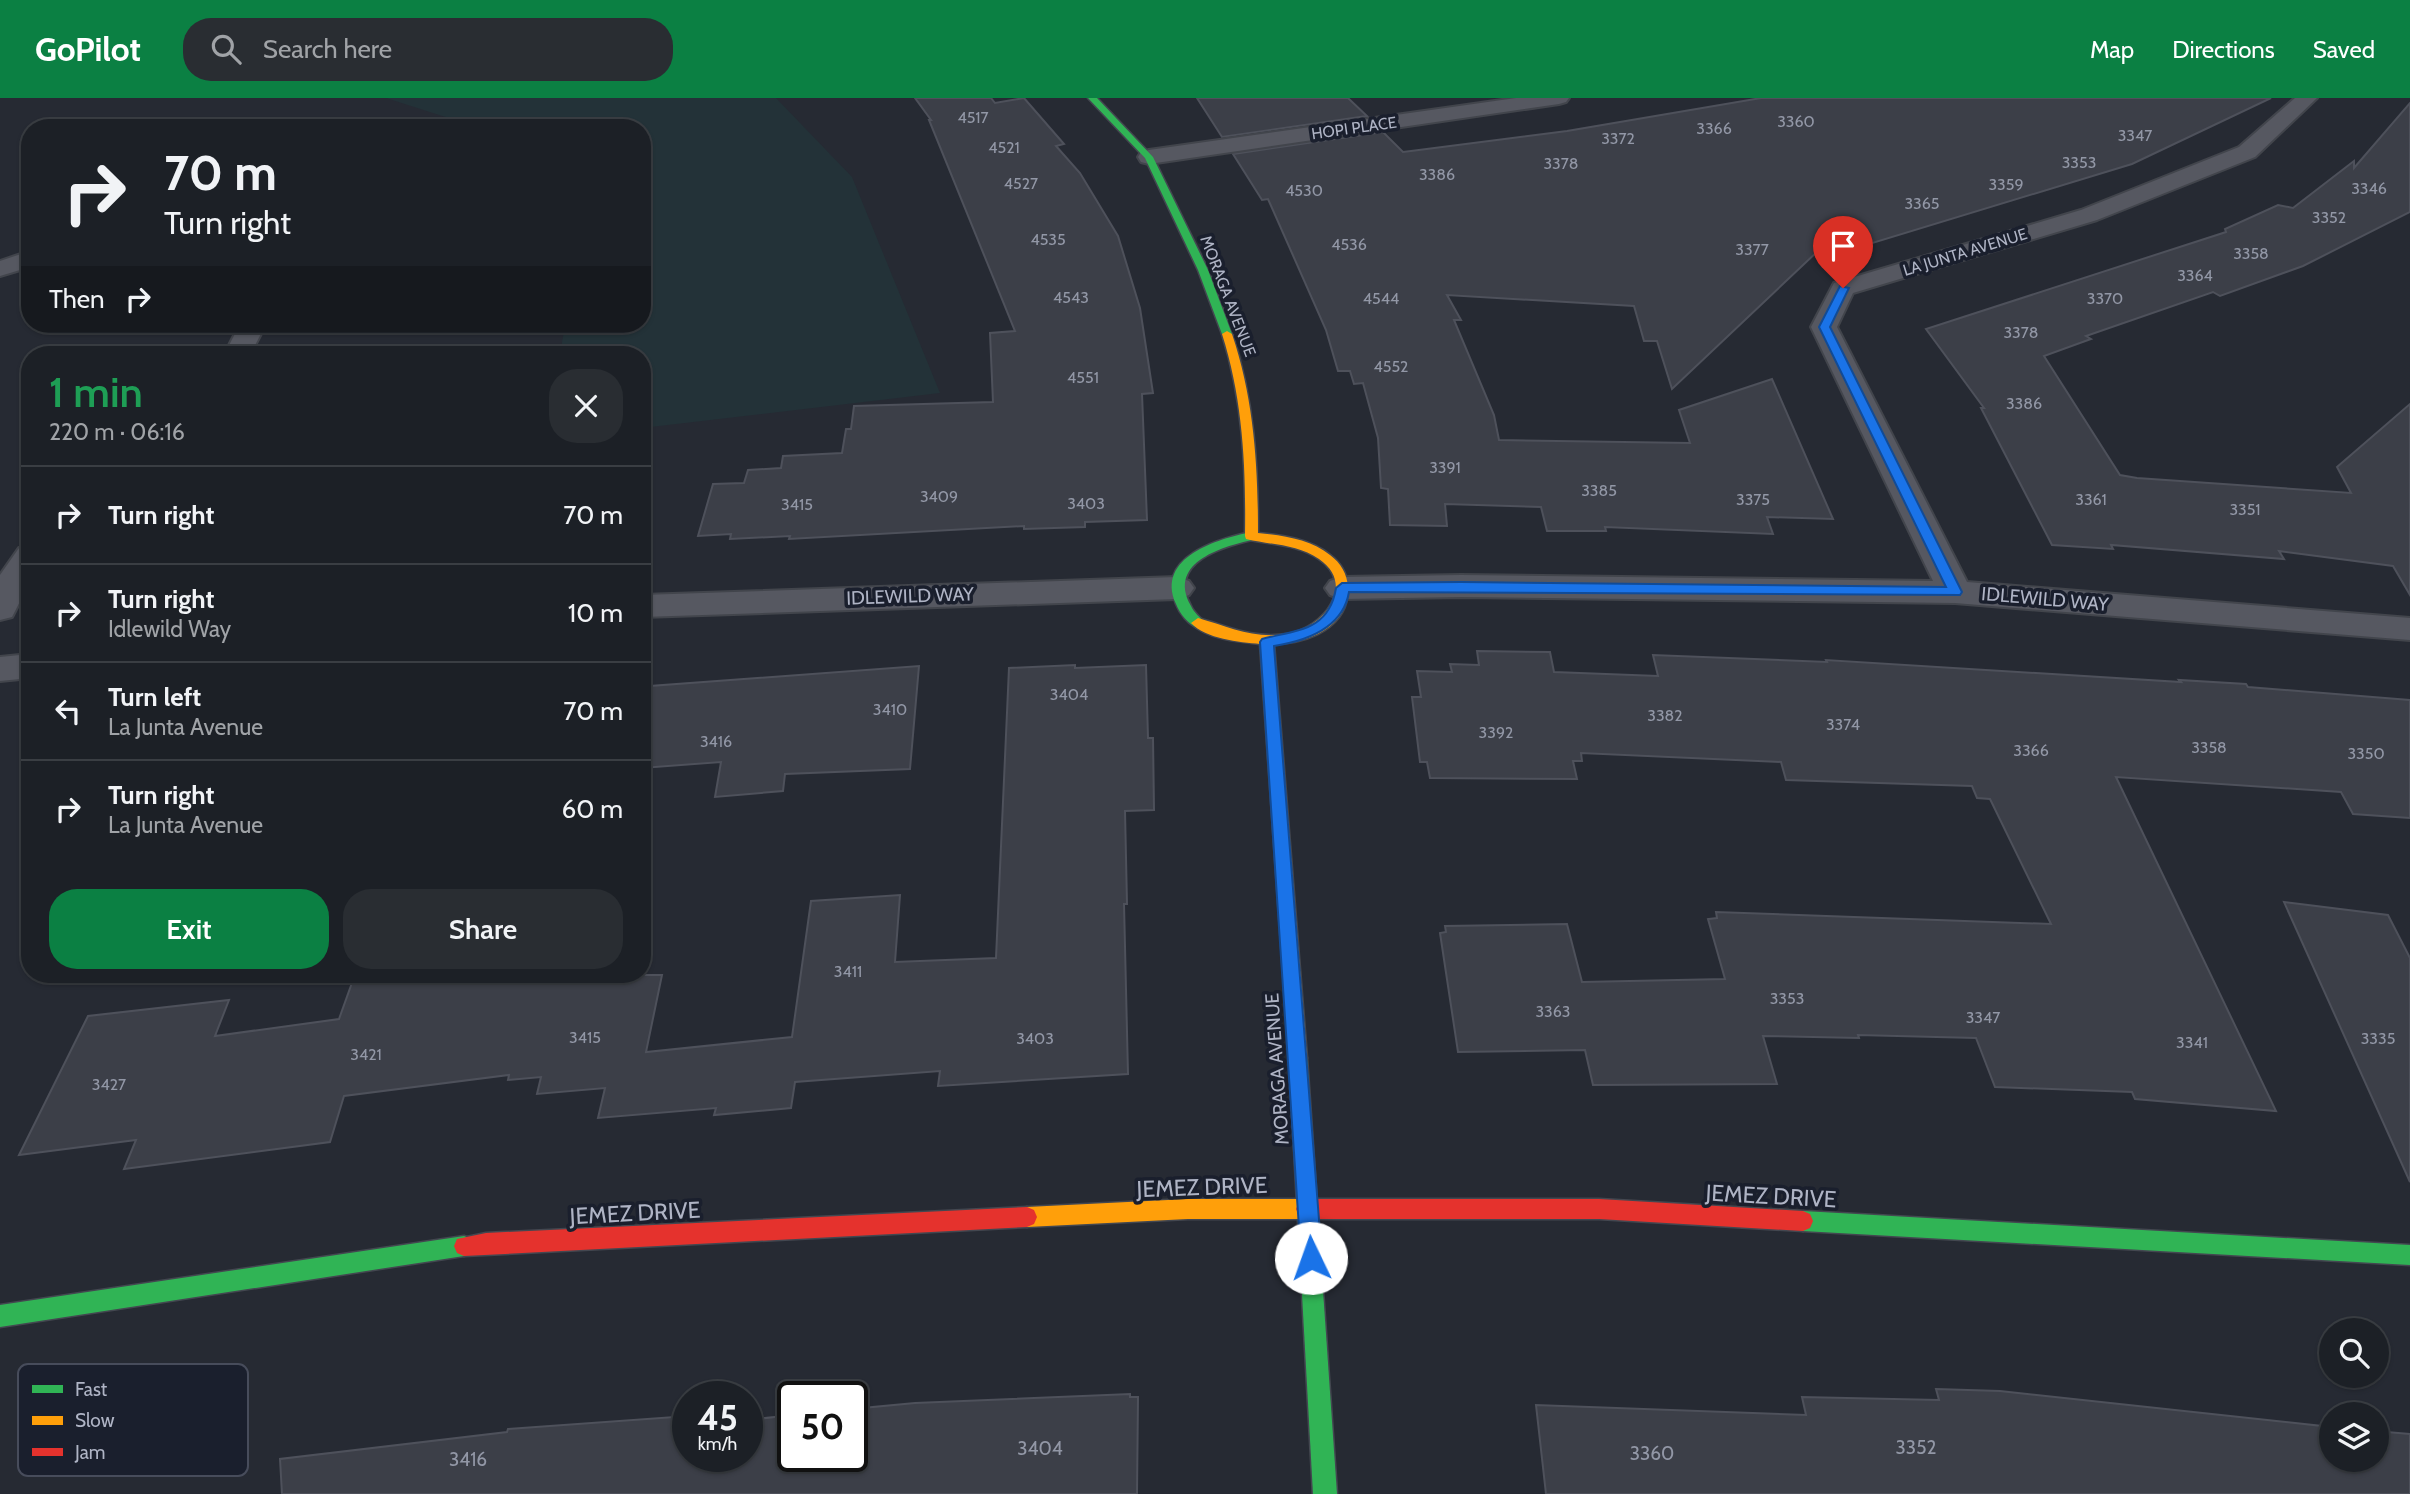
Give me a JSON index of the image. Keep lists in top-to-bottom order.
{
  "streets": {
    "main road": ["MORAGA AVENUE", "JEMEZ DRIVE"],
    "street": ["HOPI PLACE", "LA JUNTA AVENUE", "IDLEWILD WAY"]
  },
  "crossings": [
    ["HOPI PLACE", "MORAGA AVENUE"],
    ["LA JUNTA AVENUE", "IDLEWILD WAY"],
    ["MORAGA AVENUE", "IDLEWILD WAY"],
    ["MORAGA AVENUE", "JEMEZ DRIVE"]
  ],
  "house_numbers": [
    "4517",
    "3360",
    "3366",
    "3347",
    "3372",
    "4521",
    "3353",
    "3378",
    "3386",
    "4527",
    "3359",
    "3346",
    "4530",
    "3365",
    "3352",
    "4535",
    "4536",
    "3377",
    "3358",
    "3364",
    "4543",
    "4544",
    "3370",
    "3378",
    "4552",
    "4551",
    "3386",
    "3391",
    "3385",
    "3409",
    "3375",
    "3361",
    "3403",
    "3415",
    "3351",
    "3404",
    "3410",
    "3382",
    "3374",
    "3392",
    "3416",
    "3358",
    "3366",
    "3350",
    "3411",
    "3353",
    "3363",
    "3347",
    "3415",
    "3403",
    "3335",
    "3341",
    "3421",
    "3427",
    "3352",
    "3404",
    "3360",
    "3416"
  ],
  "legend": ["Fast", "Slow", "Jam"],
  "page": {
    "header": "GoPilot",
    "search": "Search here",
    "nav": ["Map", "Directions", "Saved"],
    "turn": ["70 m", "Turn right"],
    "then": "Then",
    "heading": ["1 min", "220 m · 06:16"],
    "list": [
      {
        "name": "Turn right",
        "value": "70 m"
      },
      {
        "name": "Turn right",
        "note": "Idlewild Way",
        "value": "10 m"
      },
      {
        "name": "Turn left",
        "note": "La Junta Avenue",
        "value": "70 m"
      },
      {
        "name": "Turn right",
        "note": "La Junta Avenue",
        "value": "60 m"
      }
    ],
    "buttons": ["Exit", "Share"],
    "speed": "45 km/h",
    "limit": "50"
  }
}
